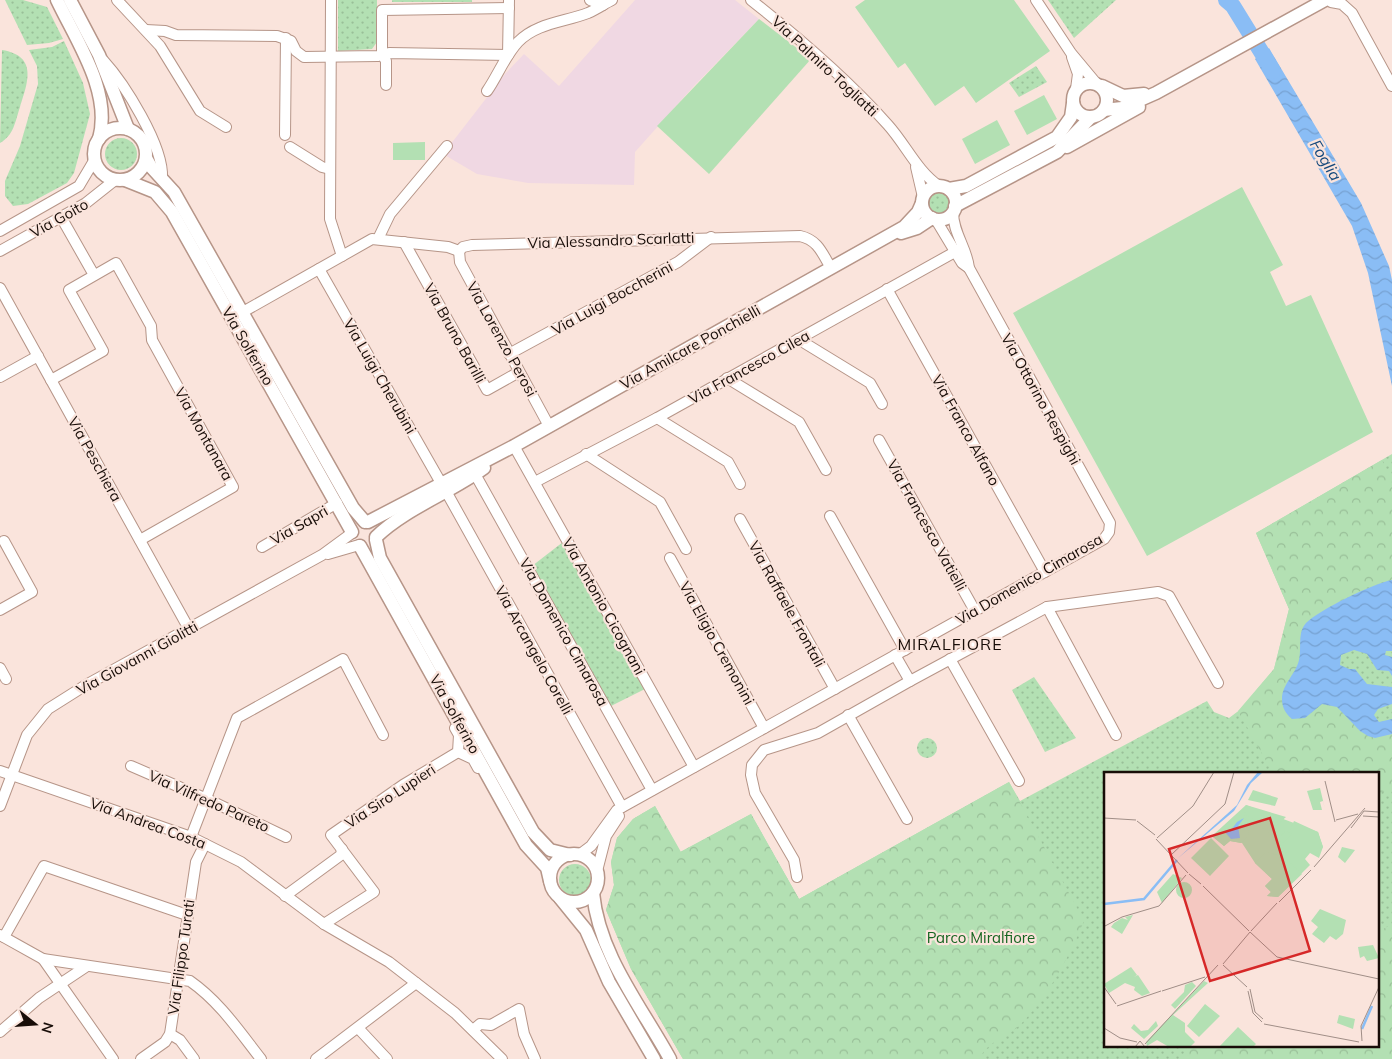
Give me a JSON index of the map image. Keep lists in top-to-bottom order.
{
  "streets": {
    "main road": ["Via Solferino", "Via Amilcare Ponchielli"],
    "street": [
      "Via Palmiro Togliatti",
      "Via Goito",
      "Via Alessandro Scarlatti",
      "Via Luigi Boccherini",
      "Via Bruno Barilli",
      "Via Lorenzo Perosi",
      "Via Francesco Cilea",
      "Via Luigi Cherubini",
      "Via Ottorino Respighi",
      "Via Franco Alfano",
      "Via Montanara",
      "Via Peschiera",
      "Via Sapri",
      "Via Francesco Vatielli",
      "Via Domenico Cimarosa",
      "Via Raffaele Frontali",
      "Via Antonio Cicognani",
      "Via Eligio Cremonini",
      "Via Arcangelo Corelli",
      "Via Giovanni Giolitti",
      "Via Siro Lupieri",
      "Via Vilfredo Pareto",
      "Via Andrea Costa",
      "Via Filippo Turati"
    ]
  },
  "crossings": [
    ["Via Palmiro Togliatti", "Via Amilcare Ponchielli"],
    ["Via Palmiro Togliatti", "Via Ottorino Respighi"],
    ["Via Goito", "Via Solferino"],
    ["Via Alessandro Scarlatti", "Via Luigi Boccherini"],
    ["Via Alessandro Scarlatti", "Via Bruno Barilli"],
    ["Via Alessandro Scarlatti", "Via Lorenzo Perosi"],
    ["Via Alessandro Scarlatti", "Via Amilcare Ponchielli"],
    ["Via Luigi Boccherini", "Via Lorenzo Perosi"],
    ["Via Bruno Barilli", "Via Lorenzo Perosi"],
    ["Via Lorenzo Perosi", "Via Amilcare Ponchielli"],
    ["Via Solferino", "Via Amilcare Ponchielli"],
    ["Via Solferino", "Via Sapri"],
    ["Via Solferino", "Via Domenico Cimarosa"],
    ["Via Solferino", "Via Giovanni Giolitti"],
    ["Via Amilcare Ponchielli", "Via Luigi Cherubini"],
    ["Via Amilcare Ponchielli", "Via Ottorino Respighi"],
    ["Via Amilcare Ponchielli", "Via Domenico Cimarosa"],
    ["Via Amilcare Ponchielli", "Via Antonio Cicognani"],
    ["Via Amilcare Ponchielli", "Via Arcangelo Corelli"],
    ["Via Amilcare Ponchielli", "Via Giovanni Giolitti"],
    ["Via Francesco Cilea", "Via Ottorino Respighi"],
    ["Via Francesco Cilea", "Via Franco Alfano"],
    ["Via Francesco Cilea", "Via Antonio Cicognani"],
    ["Via Luigi Cherubini", "Via Arcangelo Corelli"],
    ["Via Ottorino Respighi", "Via Domenico Cimarosa"],
    ["Via Franco Alfano", "Via Domenico Cimarosa"],
    ["Via Montanara", "Via Peschiera"],
    ["Via Peschiera", "Via Giovanni Giolitti"],
    ["Via Francesco Vatielli", "Via Domenico Cimarosa"],
    ["Via Domenico Cimarosa", "Via Raffaele Frontali"],
    ["Via Domenico Cimarosa", "Via Antonio Cicognani"],
    ["Via Domenico Cimarosa", "Via Eligio Cremonini"],
    ["Via Domenico Cimarosa", "Via Arcangelo Corelli"],
    ["Via Giovanni Giolitti", "Via Andrea Costa"],
    ["Via Siro Lupieri", "Via Andrea Costa"],
    ["Via Andrea Costa", "Via Filippo Turati"]
  ],
  "districts": ["MIRALFIORE"],
  "water": ["Foglia"],
  "parks": ["Parco Miralfiore"],
  "north": "right"
}
